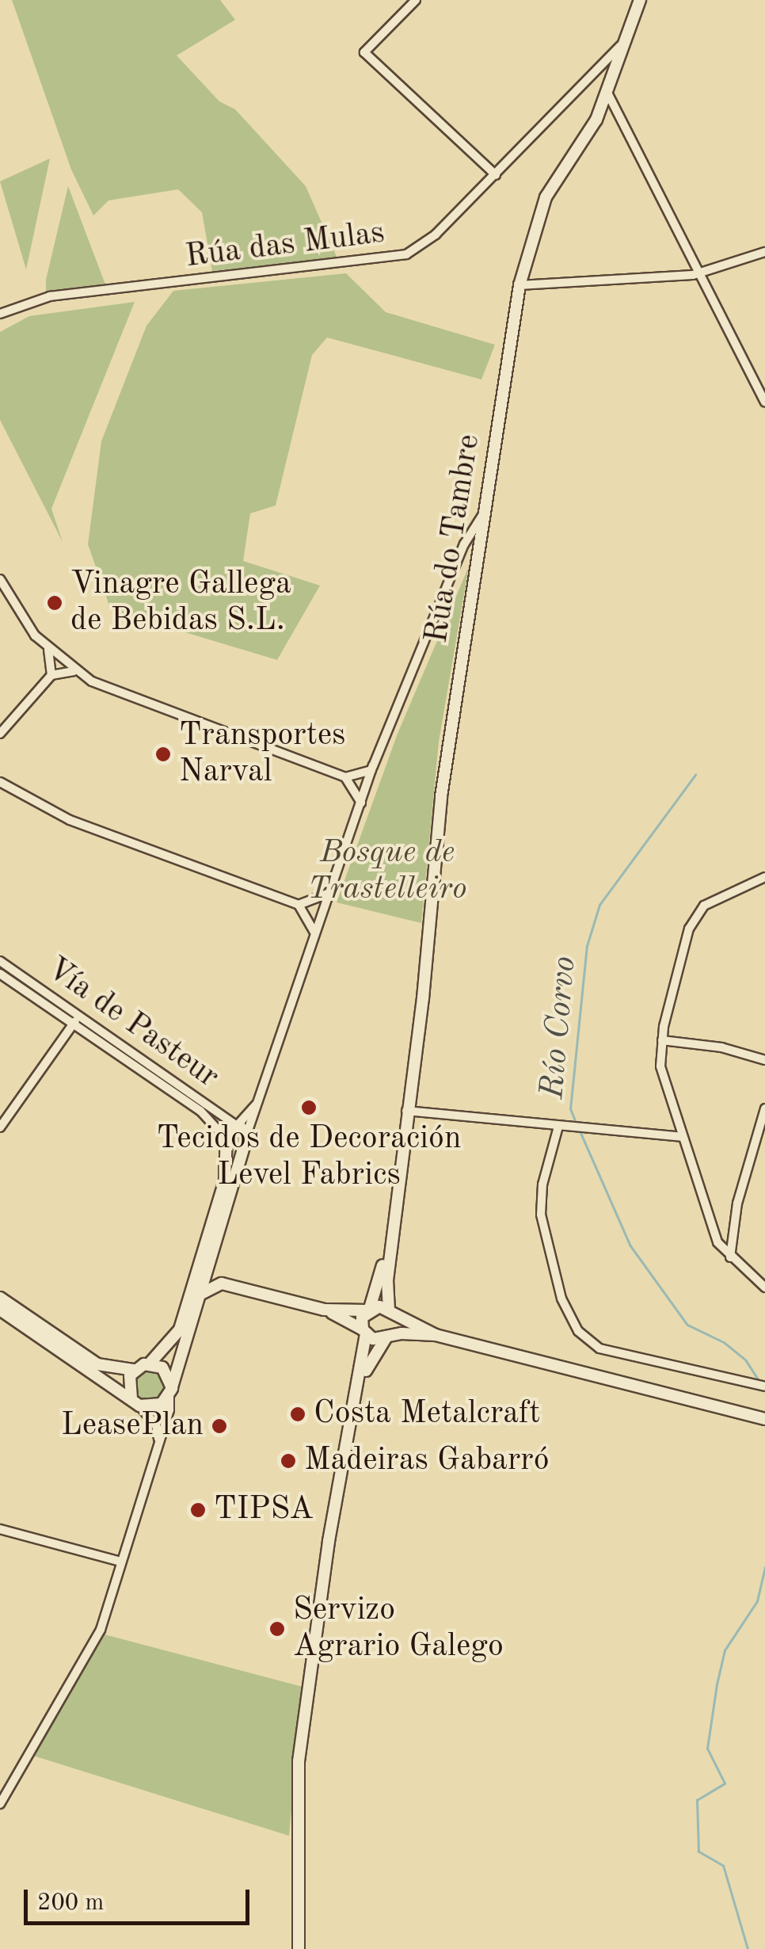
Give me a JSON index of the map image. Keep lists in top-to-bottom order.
{
  "streets": {
    "main road": ["Rúa do Tambre"],
    "street": ["Rúa das Mulas", "Vía de Pasteur"]
  },
  "crossings": [
    ["Rúa das Mulas", "Rúa do Tambre"]
  ],
  "water": ["Río Corvo"],
  "parks": ["Bosque de Trastelleiro"],
  "places": [
    "Vinagre Gallega de Bebidas S.L.",
    "Transportes Narval",
    "Tecidos de Decoración Level Fabrics",
    "Costa Metalcraft",
    "LeasePlan",
    "Madeiras Gabarró",
    "TIPSA",
    "Servizo Agrario Galego"
  ],
  "scale_bar": "200 m"
}
